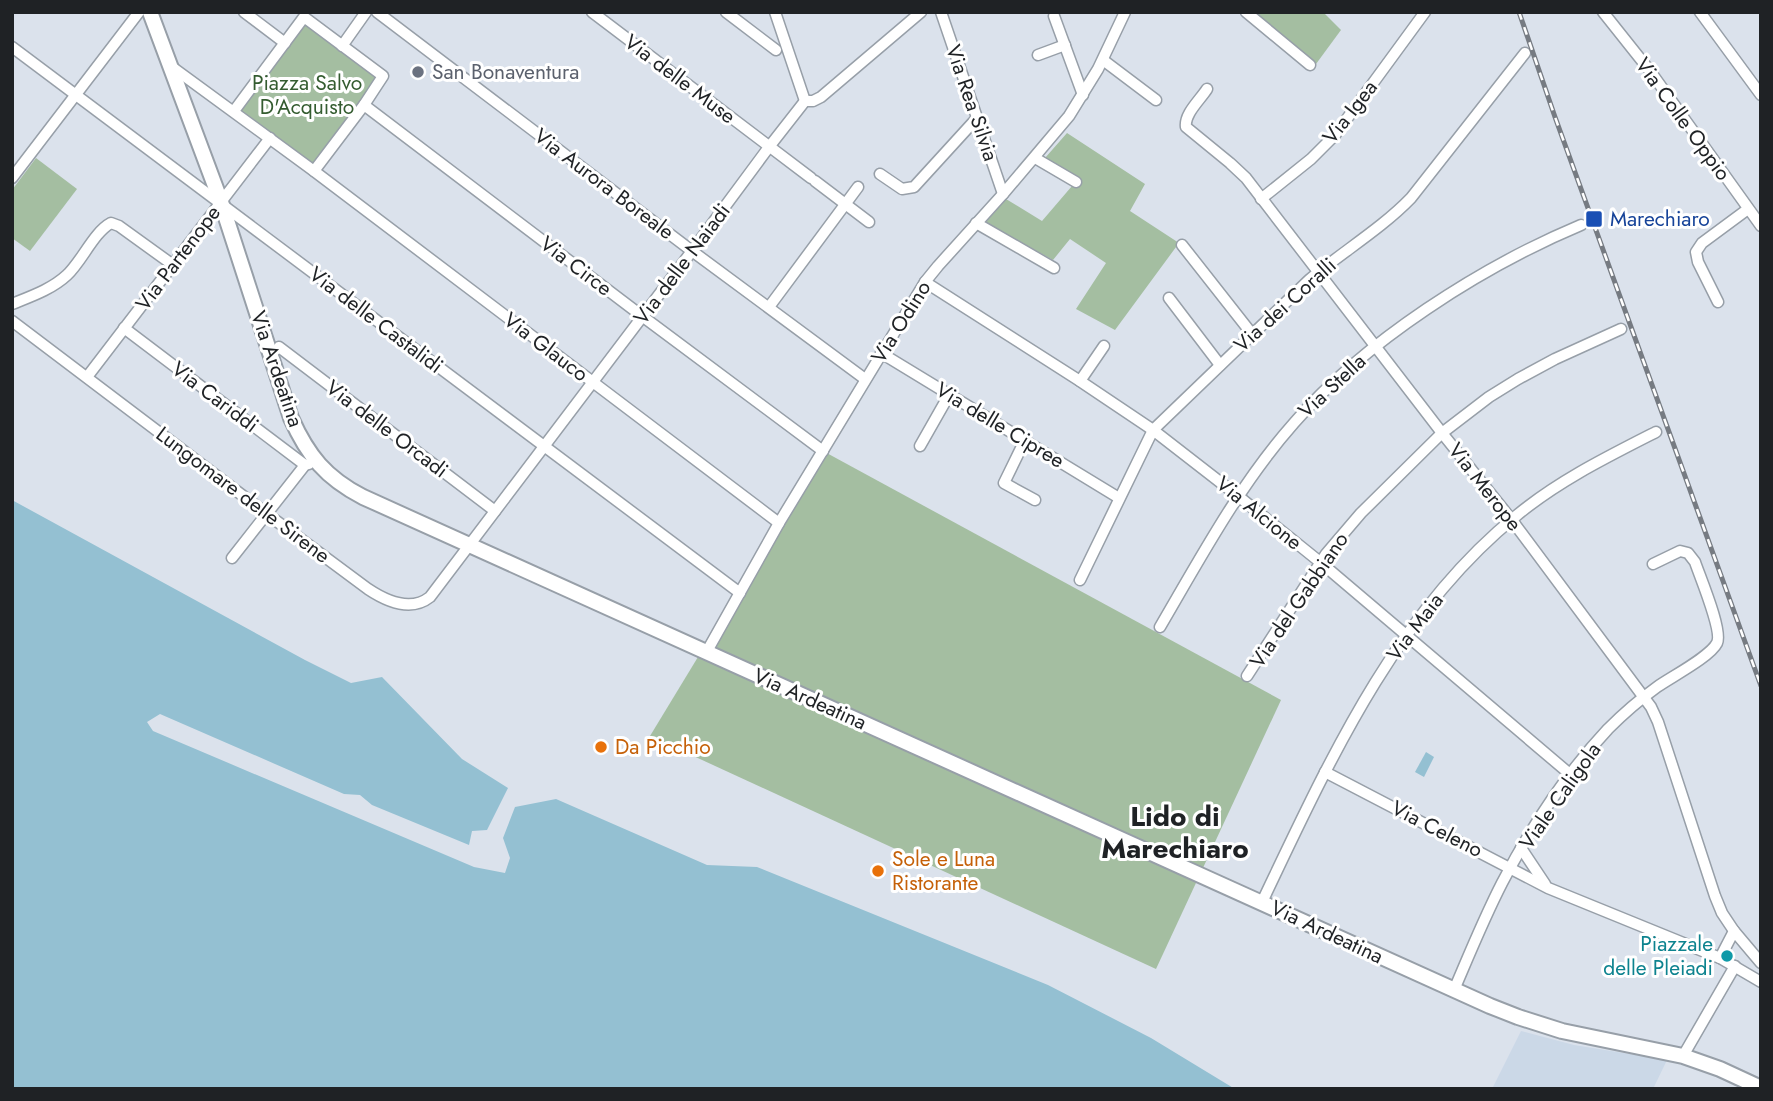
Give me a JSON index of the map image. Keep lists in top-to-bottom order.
{
  "streets": {
    "main road": ["Via Ardeatina"],
    "street": [
      "Via delle Muse",
      "Via Rea Silvia",
      "Via Igea",
      "Via Colle Oppio",
      "Via Aurora Boreale",
      "Via Partenope",
      "Via delle Naiadi",
      "Via Circe",
      "Via dei Coralli",
      "Via delle Castalidi",
      "Via Odino",
      "Via Glauco",
      "Via Stella",
      "Via Cariddi",
      "Via delle Cipree",
      "Via delle Orcadi",
      "Via Merope",
      "Lungomare delle Sirene",
      "Via Alcione",
      "Via del Gabbiano",
      "Via Maia",
      "Viale Caligola",
      "Via Celeno"
    ]
  },
  "crossings": [
    ["Via delle Muse", "Via delle Naiadi"],
    ["Via Rea Silvia", "Via Odino"],
    ["Via Igea", "Via Merope"],
    ["Via Aurora Boreale", "Via delle Naiadi"],
    ["Via Aurora Boreale", "Via Odino"],
    ["Via Partenope", "Via delle Castalidi"],
    ["Via Partenope", "Via Ardeatina"],
    ["Via Partenope", "Via Cariddi"],
    ["Via Partenope", "Lungomare delle Sirene"],
    ["Via delle Naiadi", "Via Circe"],
    ["Via delle Naiadi", "Via delle Castalidi"],
    ["Via delle Naiadi", "Via Glauco"],
    ["Via delle Naiadi", "Via Ardeatina"],
    ["Via delle Naiadi", "Via delle Orcadi"],
    ["Via delle Naiadi", "Lungomare delle Sirene"],
    ["Via Circe", "Via Odino"],
    ["Via dei Coralli", "Via delle Cipree"],
    ["Via dei Coralli", "Via Merope"],
    ["Via dei Coralli", "Via Alcione"],
    ["Via delle Castalidi", "Via Odino"],
    ["Via delle Castalidi", "Via Ardeatina"],
    ["Via Odino", "Via Glauco"],
    ["Via Odino", "Via Ardeatina"],
    ["Via Odino", "Via delle Cipree"],
    ["Via Odino", "Via Alcione"],
    ["Via Ardeatina", "Via Cariddi"],
    ["Via Ardeatina", "Lungomare delle Sirene"],
    ["Via Ardeatina", "Via Maia"],
    ["Via Ardeatina", "Viale Caligola"],
    ["Via Stella", "Via Merope"],
    ["Via Stella", "Via Alcione"],
    ["Via Merope", "Via del Gabbiano"],
    ["Via Merope", "Via Maia"],
    ["Via Merope", "Viale Caligola"],
    ["Via Alcione", "Via del Gabbiano"],
    ["Via Alcione", "Via Maia"],
    ["Via Alcione", "Viale Caligola"],
    ["Via Maia", "Via Celeno"],
    ["Viale Caligola", "Via Celeno"]
  ],
  "districts": ["Lido di Marechiaro"],
  "parks": ["Piazza Salvo D'Acquisto"],
  "places": {
    "other": [
      "San Bonaventura",
      "Da Picchio",
      "Sole e Luna Ristorante",
      "Piazzale delle Pleiadi"
    ],
    "transit": ["Marechiaro"]
  }
}
